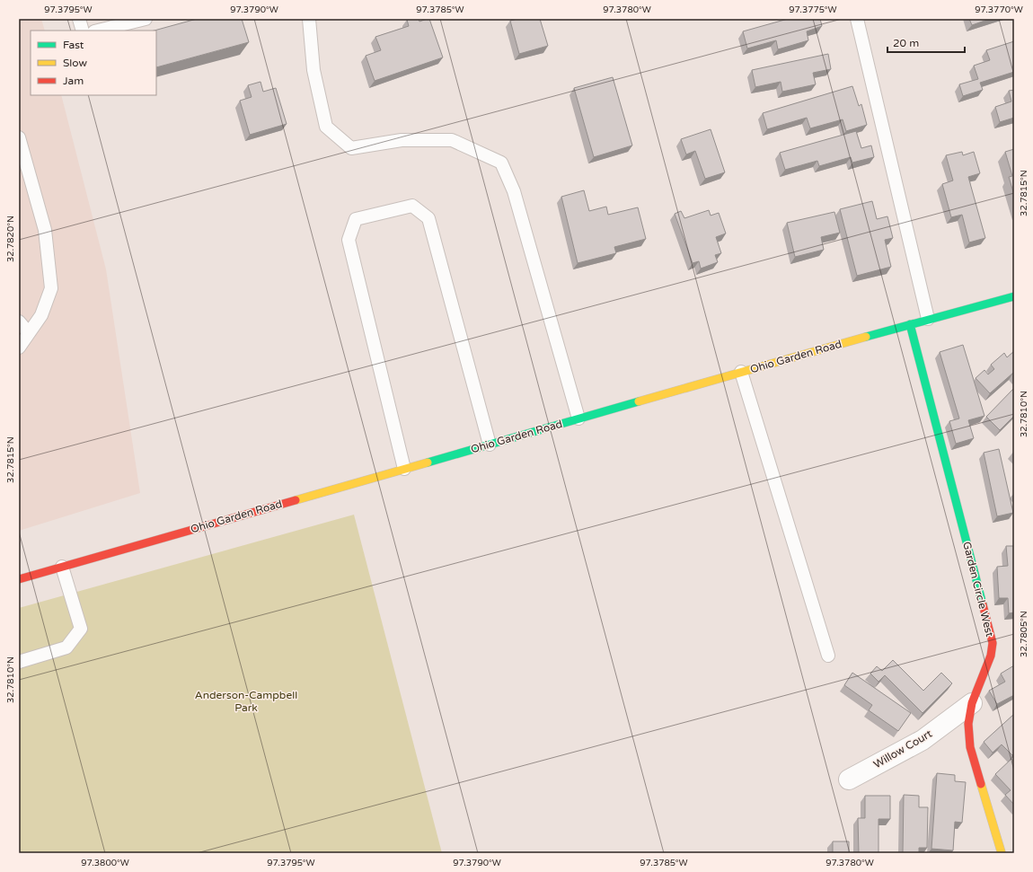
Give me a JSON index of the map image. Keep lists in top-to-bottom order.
{
  "streets": {
    "street": ["Ohio Garden Road", "Garden Circle West", "Willow Court"]
  },
  "crossings": [
    ["Ohio Garden Road", "Garden Circle West"],
    ["Garden Circle West", "Willow Court"]
  ],
  "parks": ["Anderson-Campbell Park"],
  "legend": ["Fast", "Slow", "Jam"],
  "scale_bar": "20 m",
  "coordinates": [
    "97.3795°W",
    "97.3790°W",
    "97.3785°W",
    "97.3780°W",
    "97.3775°W",
    "97.3770°W",
    "32.7815°N",
    "32.7820°N",
    "32.7810°N",
    "32.7805°N",
    "97.3800°W"
  ]
}
